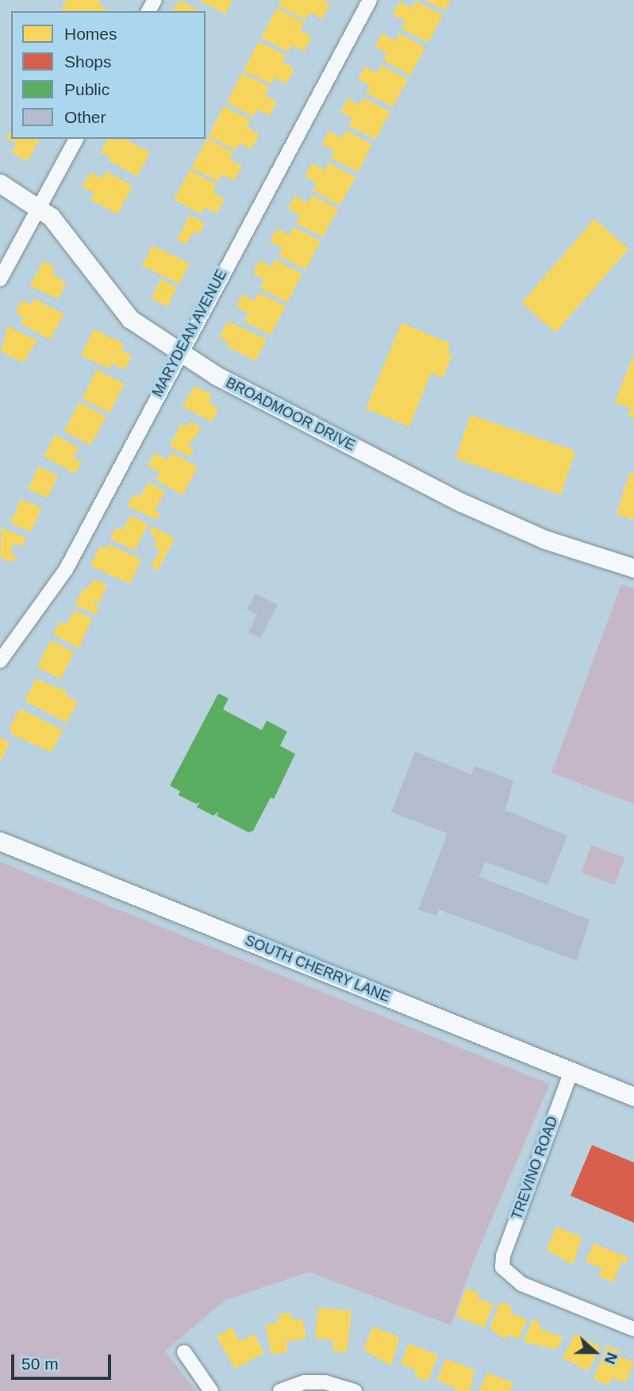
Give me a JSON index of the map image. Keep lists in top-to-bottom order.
{
  "streets": {
    "street": [
      "MARYDEAN AVENUE",
      "BROADMOOR DRIVE",
      "SOUTH CHERRY LANE",
      "TREVINO ROAD"
    ]
  },
  "crossings": [
    ["MARYDEAN AVENUE", "BROADMOOR DRIVE"],
    ["SOUTH CHERRY LANE", "TREVINO ROAD"]
  ],
  "legend": [
    "Homes",
    "Shops",
    "Public",
    "Other"
  ],
  "scale_bar": "50 m",
  "north": "right"
}
